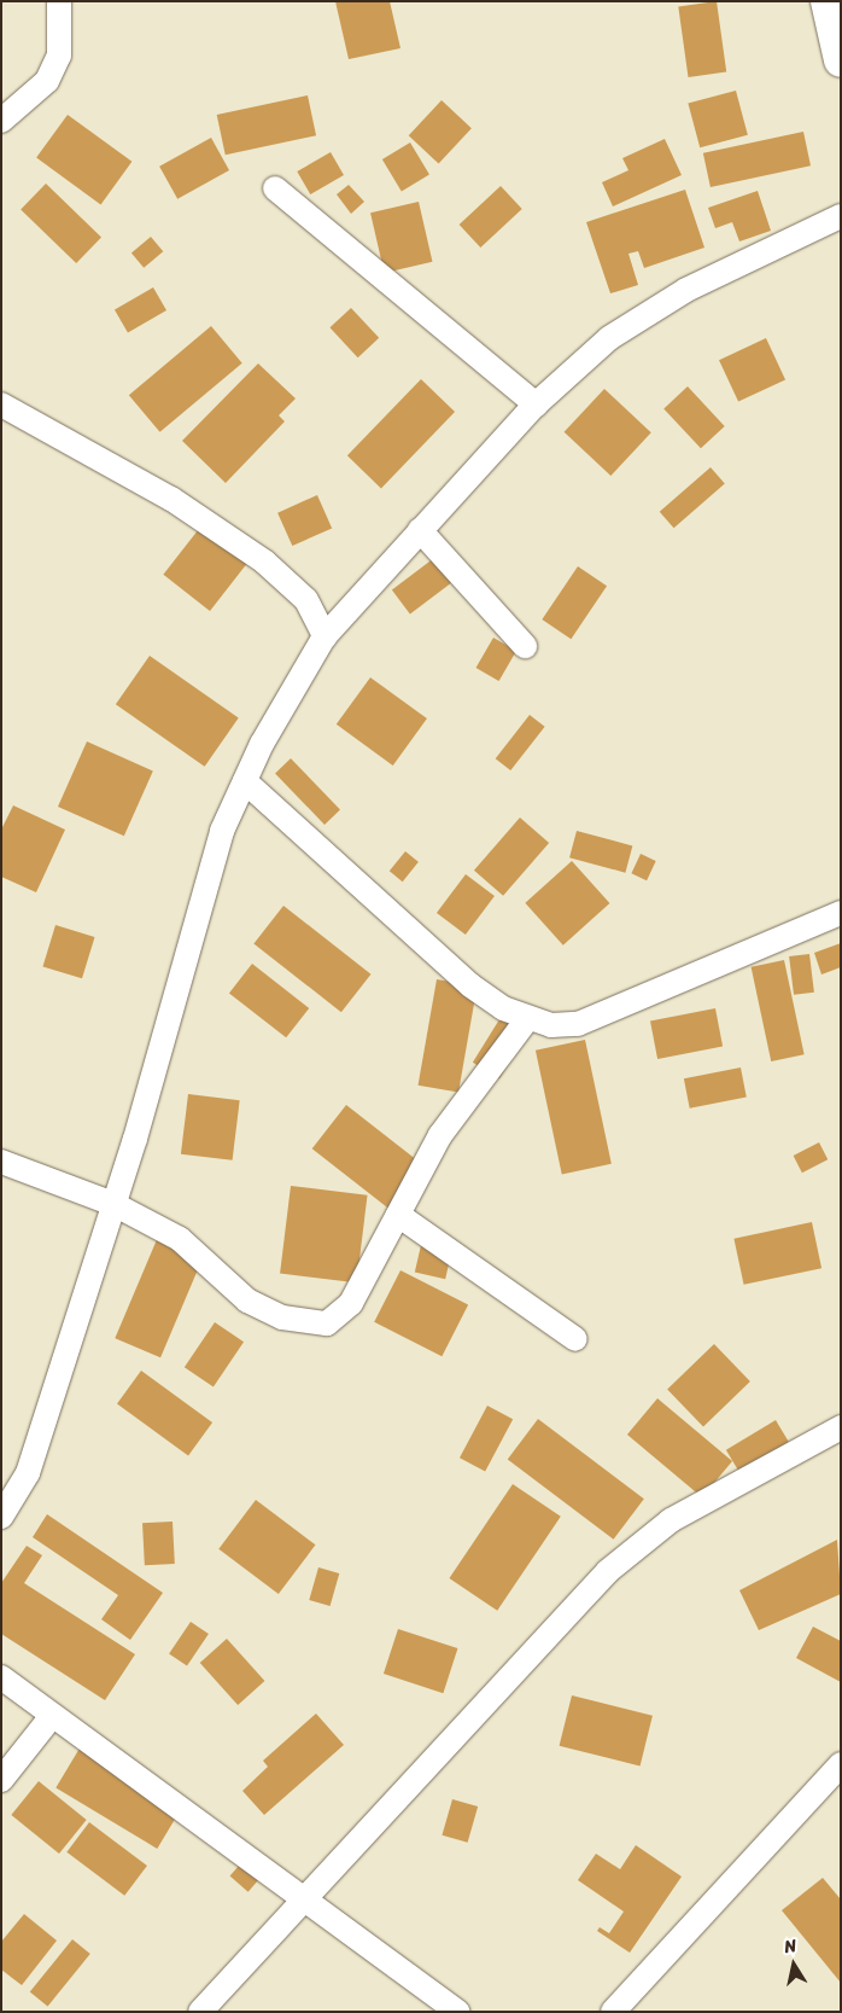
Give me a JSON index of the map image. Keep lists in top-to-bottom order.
{
  "north": "top"
}
